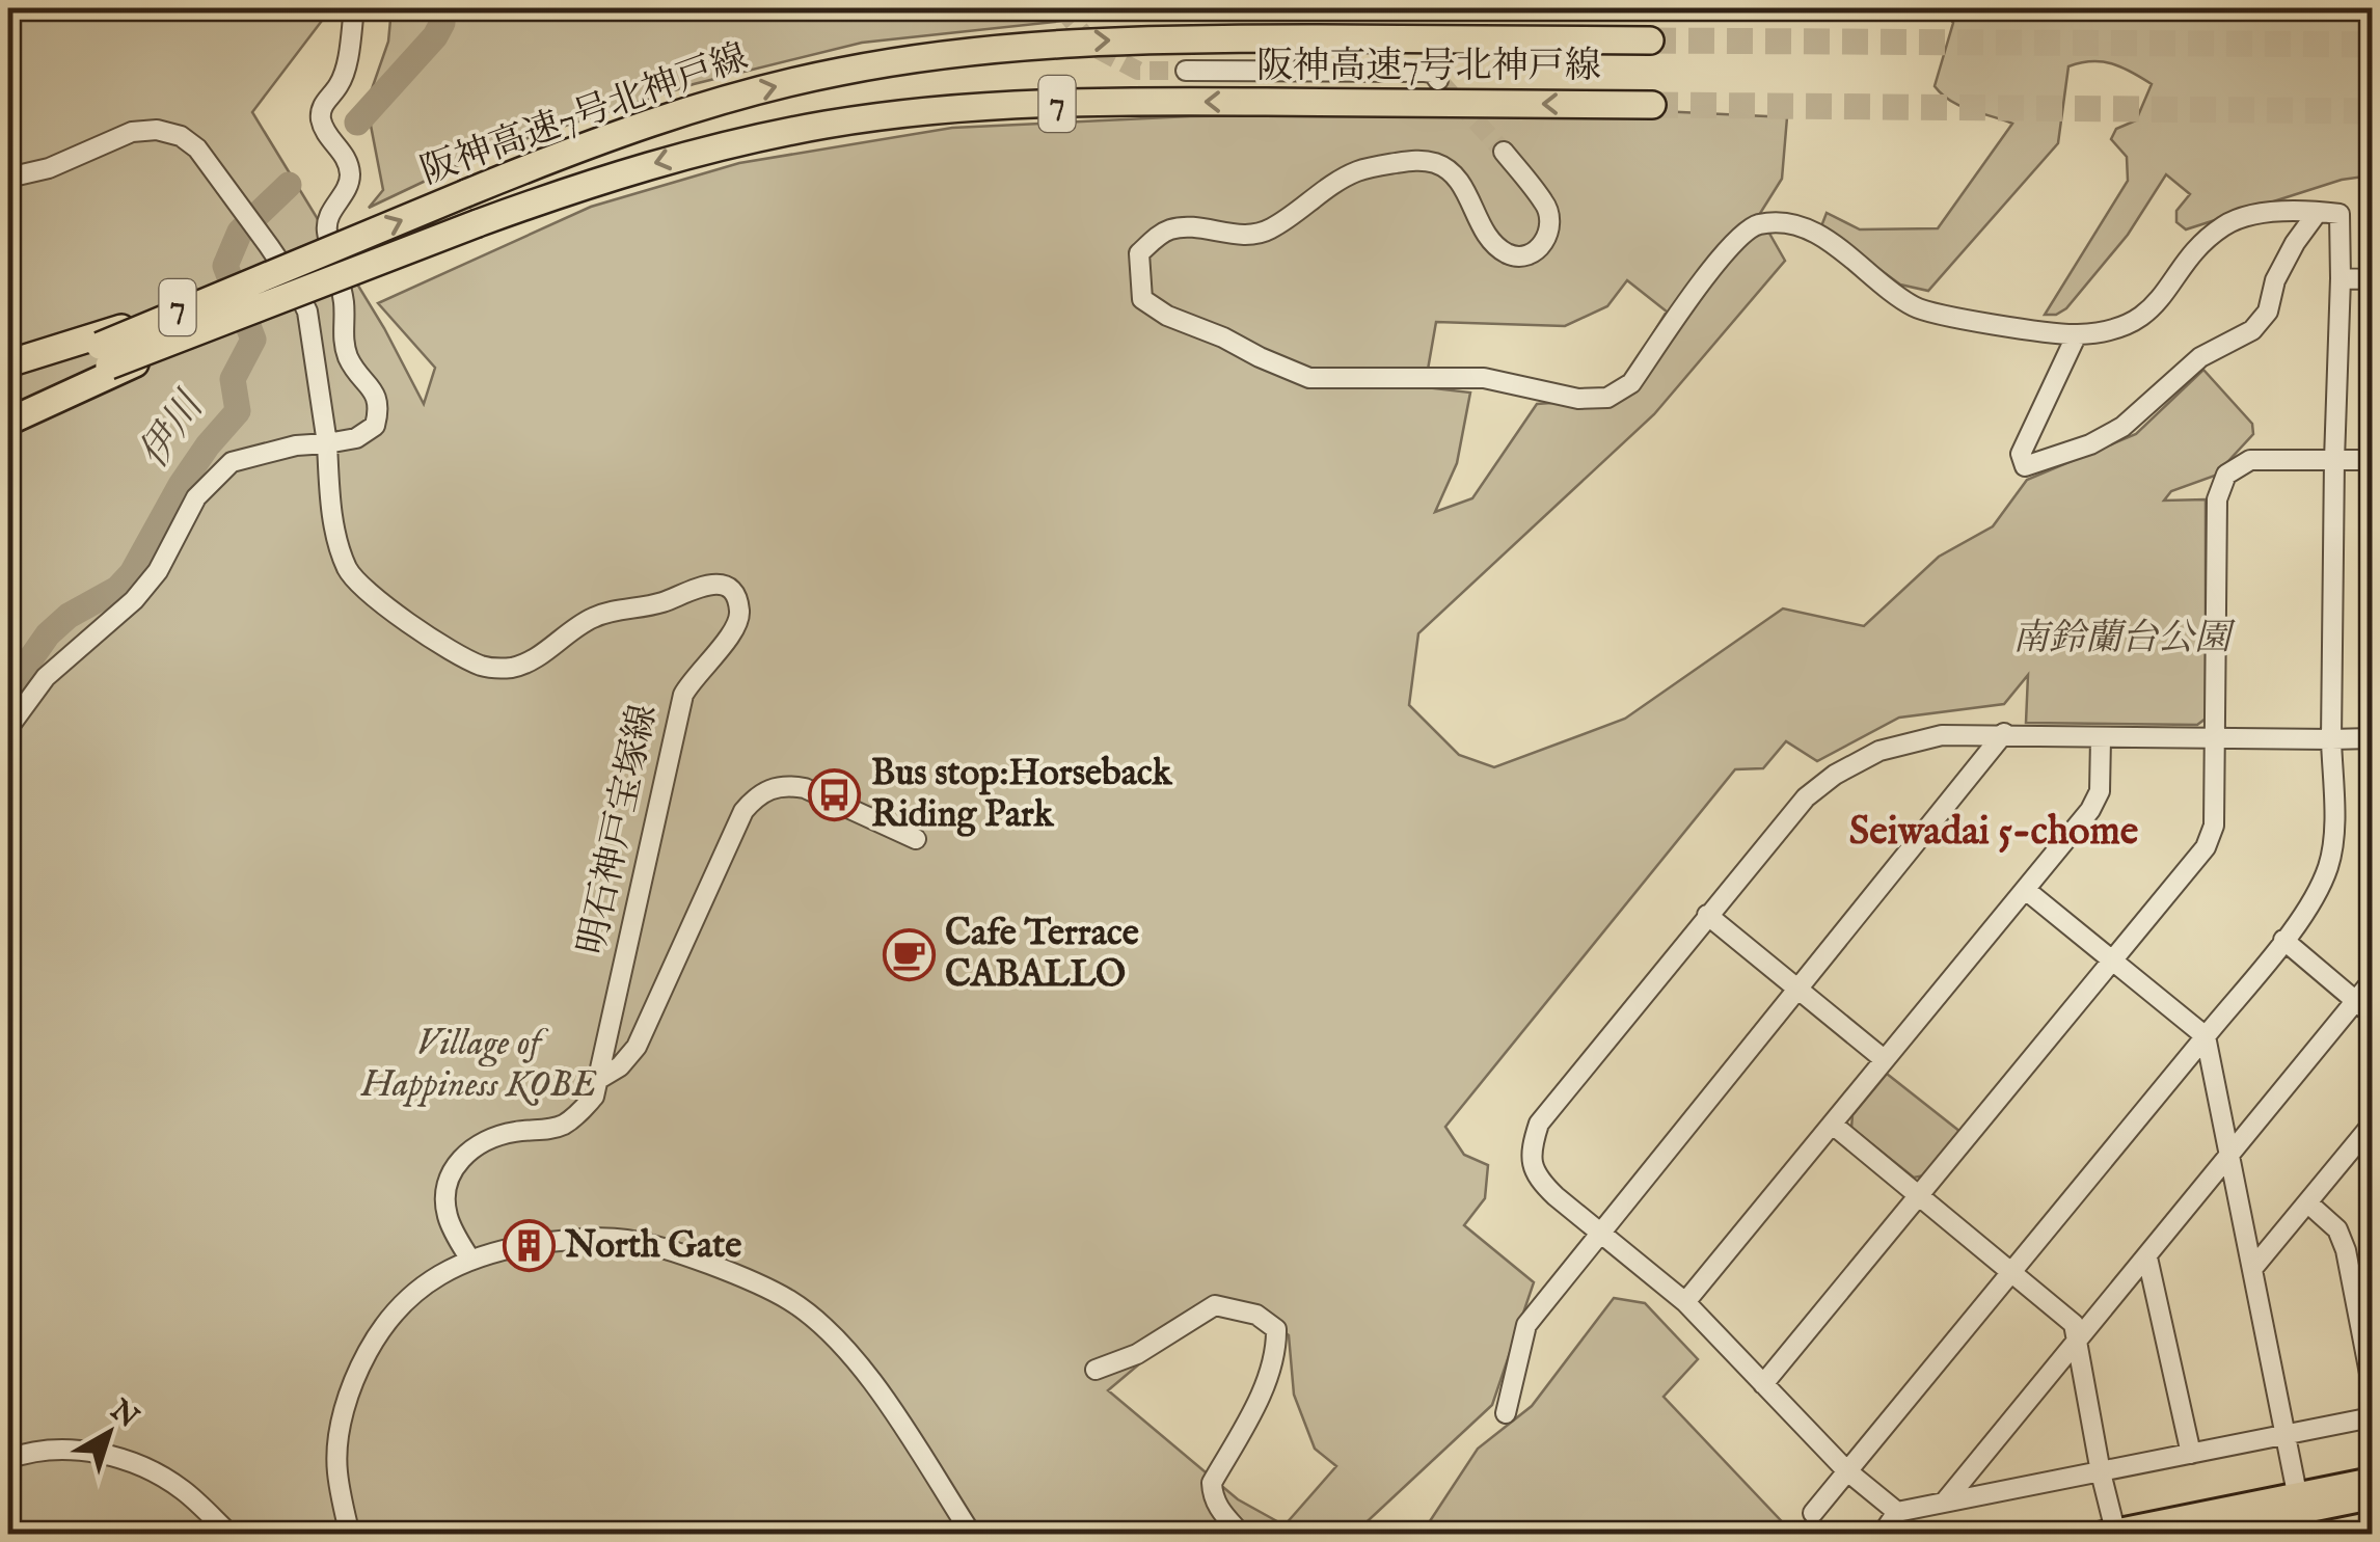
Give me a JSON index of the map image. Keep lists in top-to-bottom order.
{
  "streets": {
    "highway": ["阪神高速7号北神戸線", "7"],
    "street": ["明石神戸宝塚線"]
  },
  "crossings": [
    ["阪神高速7号北神戸線", "7"]
  ],
  "districts": ["Seiwadai 5-chome"],
  "water": ["伊川"],
  "parks": ["南鈴蘭台公園", "Village of Happiness KOBE"],
  "places": {
    "bus stop": ["Bus stop:Horseback Riding Park"],
    "cafe": ["Cafe Terrace CABALLO"],
    "building": ["North Gate"]
  },
  "north": "top right"
}
